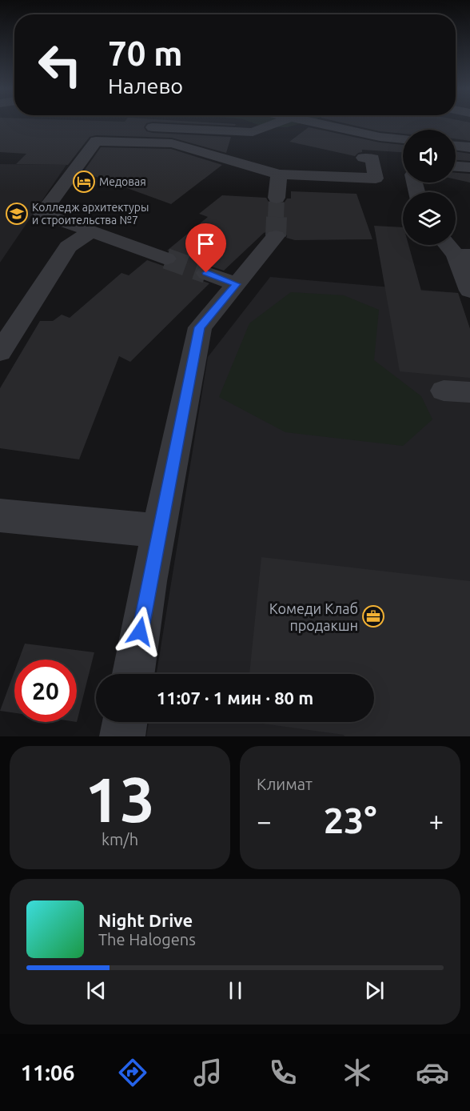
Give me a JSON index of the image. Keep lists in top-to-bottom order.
{
  "places": {
    "hotel": ["Медовая"],
    "school or university": ["Колледж архитектуры и строительства №7"],
    "office": ["Комеди Клаб продакшн"]
  },
  "page": {
    "turn": ["70 m", "Налево"],
    "limit": "20",
    "trip": "11:07 · 1 мин · 80 m",
    "tile": [
      ["13", "km/h"],
      "Климат"
    ],
    "heat": ["−", "23°", "+"],
    "song": ["Night Drive", "The Halogens"],
    "tabs": "11:06"
  }
}
